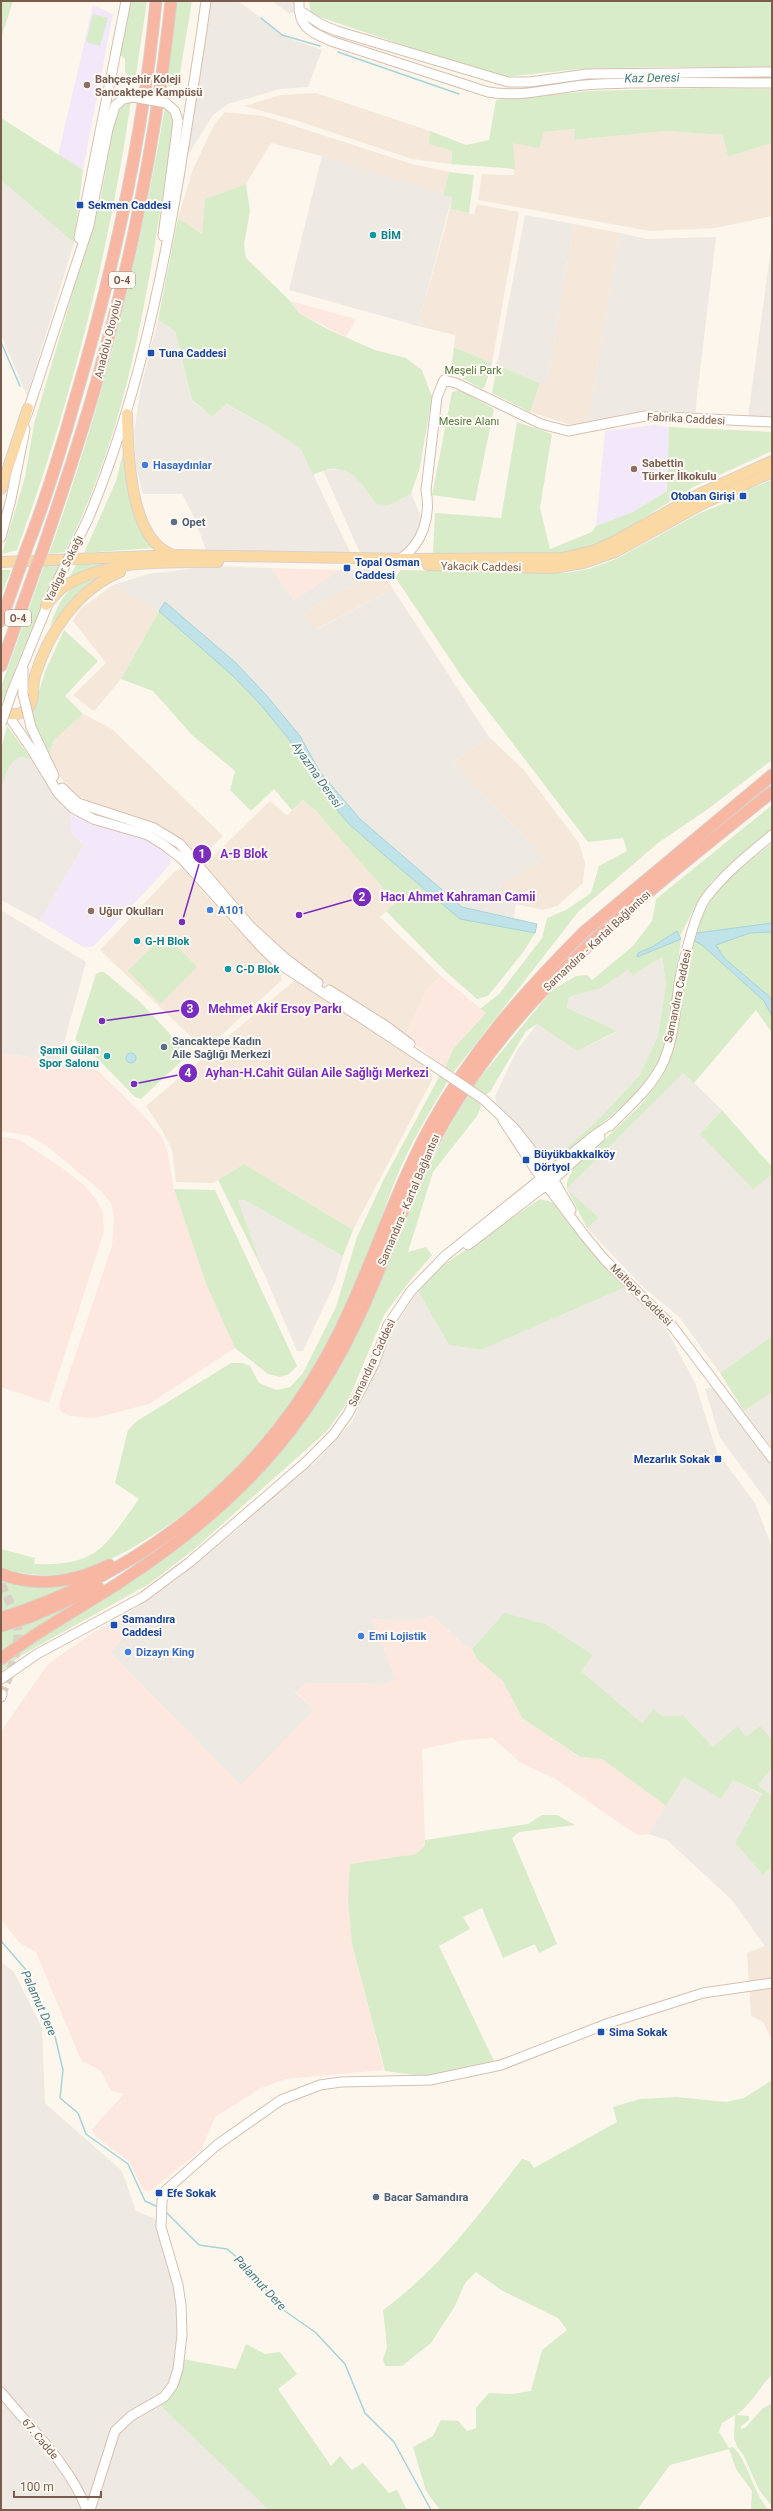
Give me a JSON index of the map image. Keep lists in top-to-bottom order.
{
  "streets": {
    "highway": ["O-4", "Anadolu Otoyolu", "Samandıra - Kartal Bağlantısı"],
    "main road": [
      "Fabrika Caddesi",
      "Yakacık Caddesi",
      "Yadigar Sokağı",
      "Samandıra Caddesi",
      "Maltepe Caddesi",
      "67. Cadde"
    ]
  },
  "crossings": [
    ["Fabrika Caddesi", "Yakacık Caddesi"],
    ["Samandıra Caddesi", "Maltepe Caddesi"]
  ],
  "water": ["Kaz Deresi", "Ayazma Deresi", "Palamut Dere"],
  "parks": ["Meşeli Park", "Mesire Alanı"],
  "places": {
    "other": [
      "Bahçeşehir Koleji Sancaktepe Kampüsü",
      "BİM",
      "Hasaydınlar",
      "Sabettin Türker İlkokulu",
      "Opet",
      "A101",
      "Uğur Okulları",
      "Hacı Ahmet Kahraman Camii",
      "A-B Blok",
      "G-H Blok",
      "C-D Blok",
      "Mehmet Akif Ersoy Parkı",
      "Sancaktepe Kadın Aile Sağlığı Merkezi",
      "Şamil Gülan Spor Salonu",
      "Ayhan-H.Cahit Gülan Aile Sağlığı Merkezi",
      "Emi Lojistik",
      "Dizayn King",
      "Bacar Samandıra"
    ],
    "transit": [
      "Sekmen Caddesi",
      "Tuna Caddesi",
      "Otoban Girişi",
      "Topal Osman Caddesi",
      "Büyükbakkalköy Dörtyol",
      "Mezarlık Sokak",
      "Samandıra Caddesi",
      "Sima Sokak",
      "Efe Sokak"
    ]
  },
  "scale_bar": "100 m"
}
